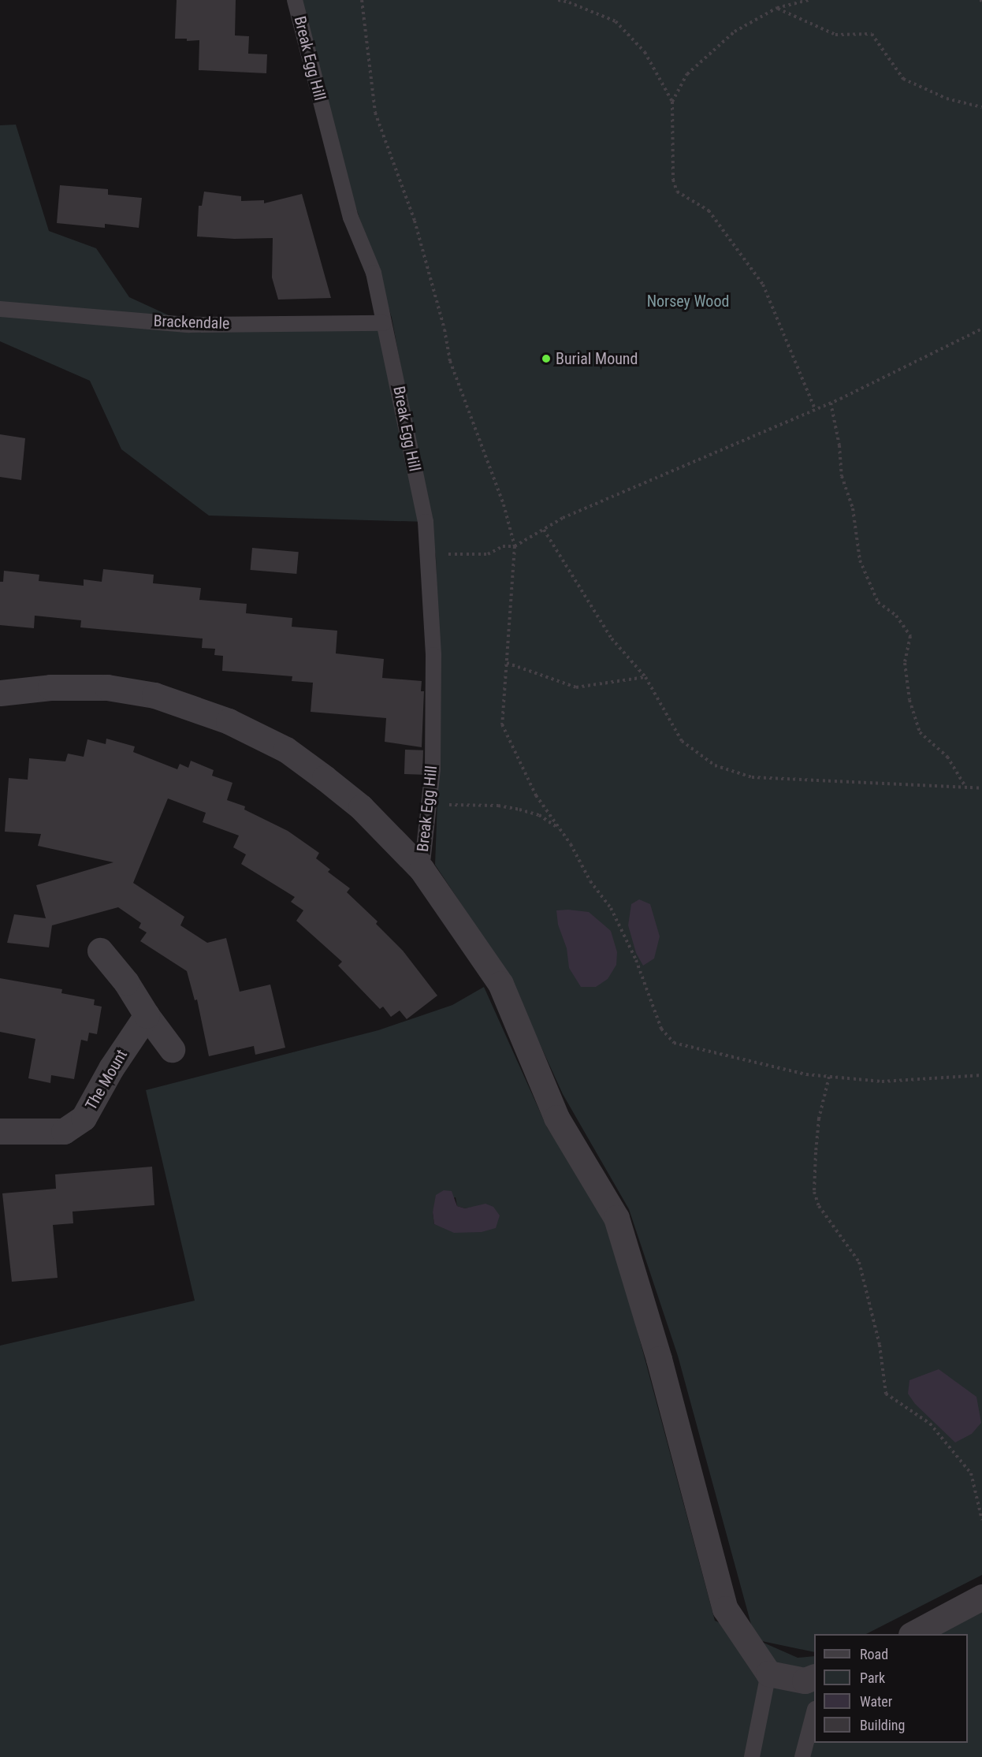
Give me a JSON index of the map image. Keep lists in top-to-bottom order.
{
  "streets": {
    "street": ["The Mount"],
    "lane": ["Break Egg Hill", "Brackendale"]
  },
  "crossings": [
    ["Break Egg Hill", "Brackendale"]
  ],
  "parks": ["Norsey Wood"],
  "places": ["Burial Mound"],
  "legend": [
    "Road",
    "Park",
    "Water",
    "Building"
  ]
}
